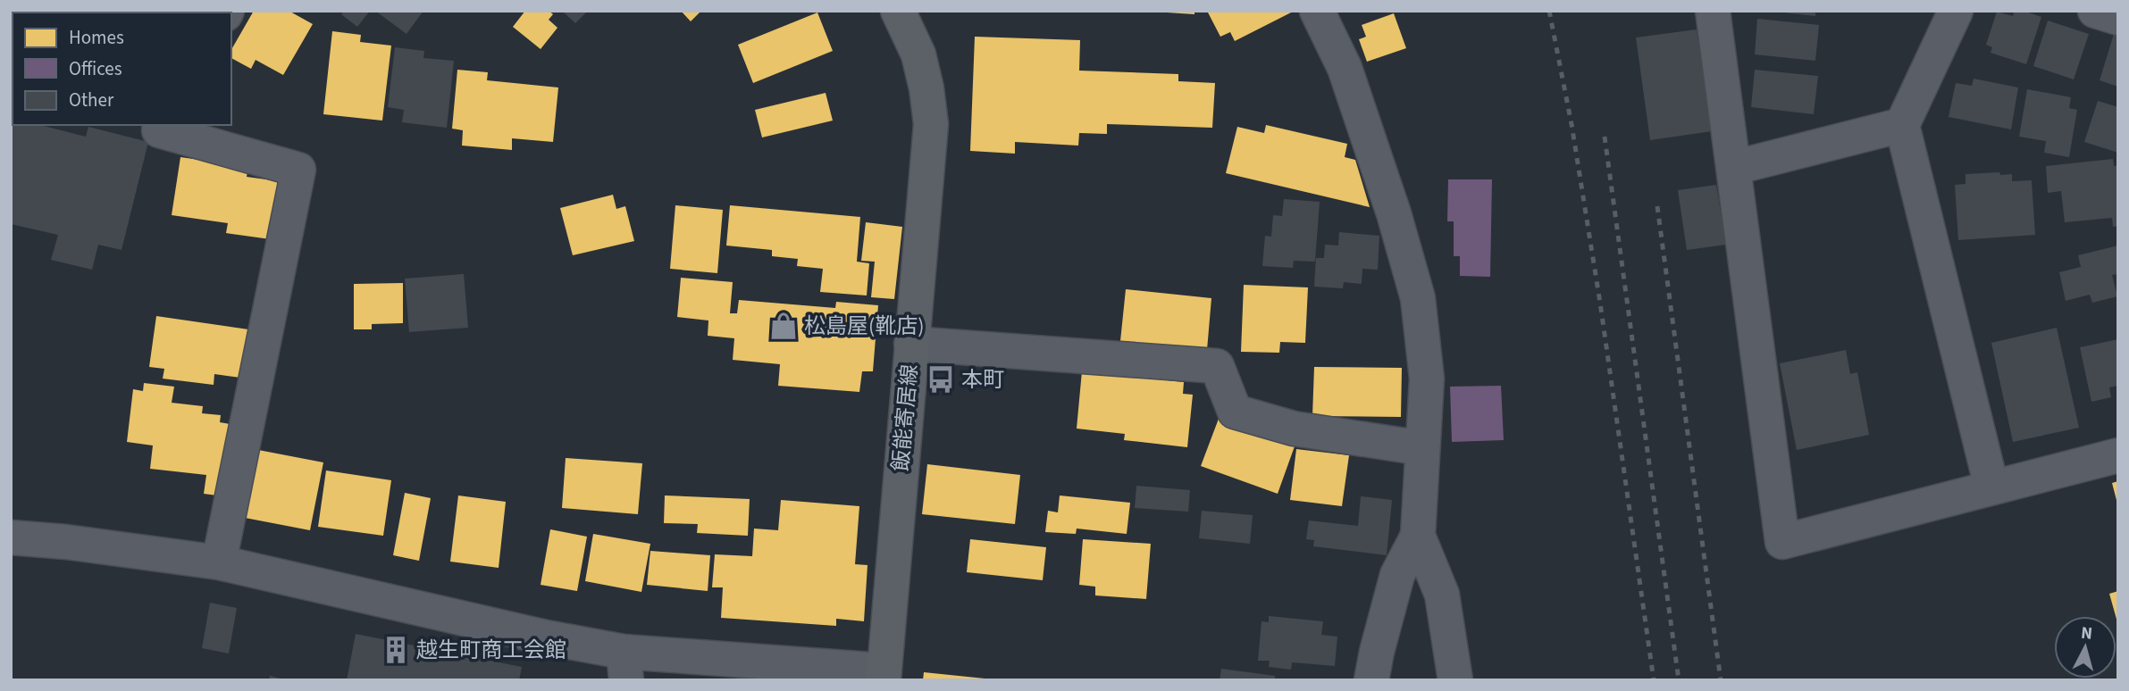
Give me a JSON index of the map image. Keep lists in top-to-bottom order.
{
  "streets": {
    "main road": ["飯能寄居線"]
  },
  "places": {
    "shop": ["松島屋(靴店)"],
    "bus stop": ["本町"],
    "building": ["越生町商工会館"]
  },
  "legend": ["Homes", "Offices", "Other"],
  "north": "top"
}
